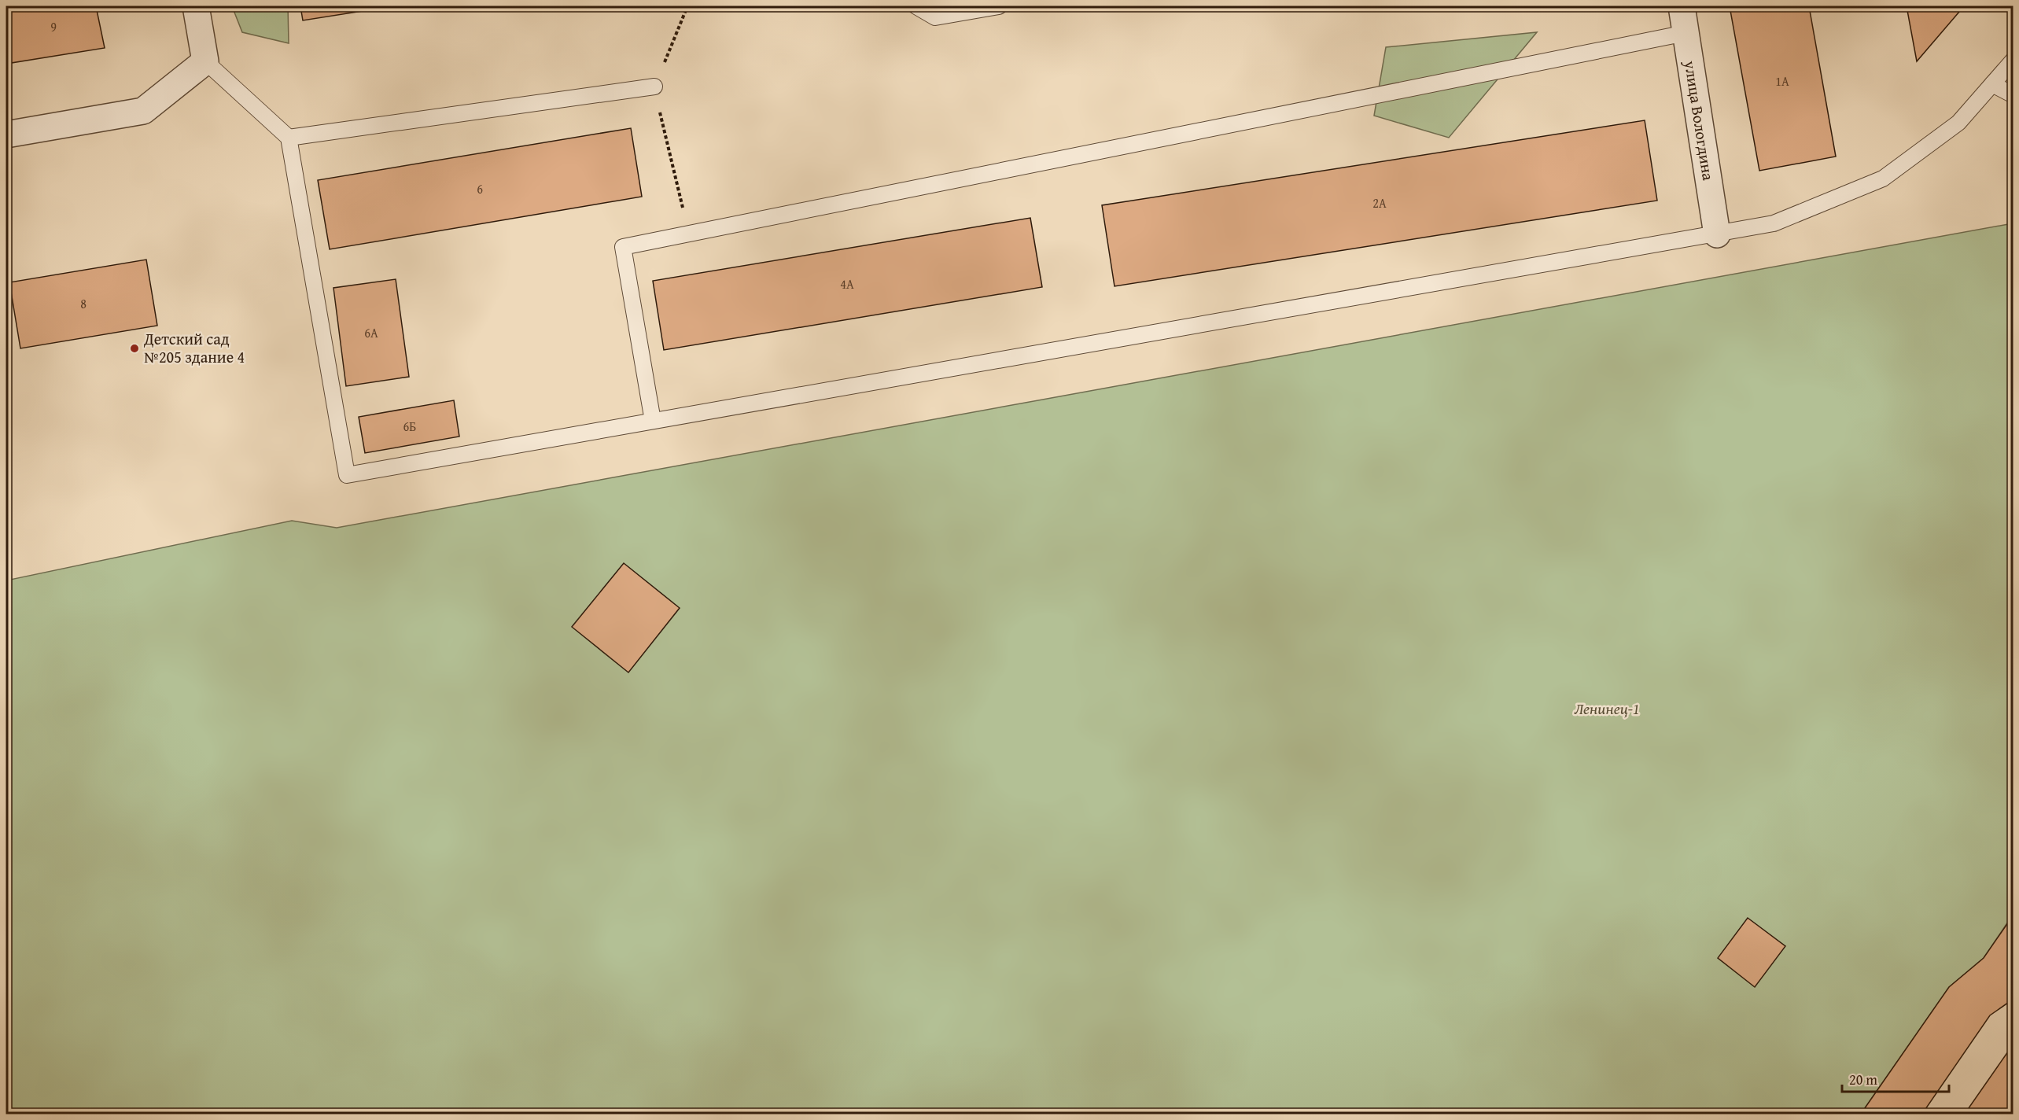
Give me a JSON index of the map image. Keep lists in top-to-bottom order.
{
  "streets": {
    "street": ["улица Вологдина"]
  },
  "parks": ["Ленинец-1"],
  "places": ["Детский сад №205 здание 4"],
  "house_numbers": [
    "9",
    "1А",
    "6",
    "2А",
    "4А",
    "8",
    "6А",
    "6Б"
  ],
  "scale_bar": "20 m"
}
